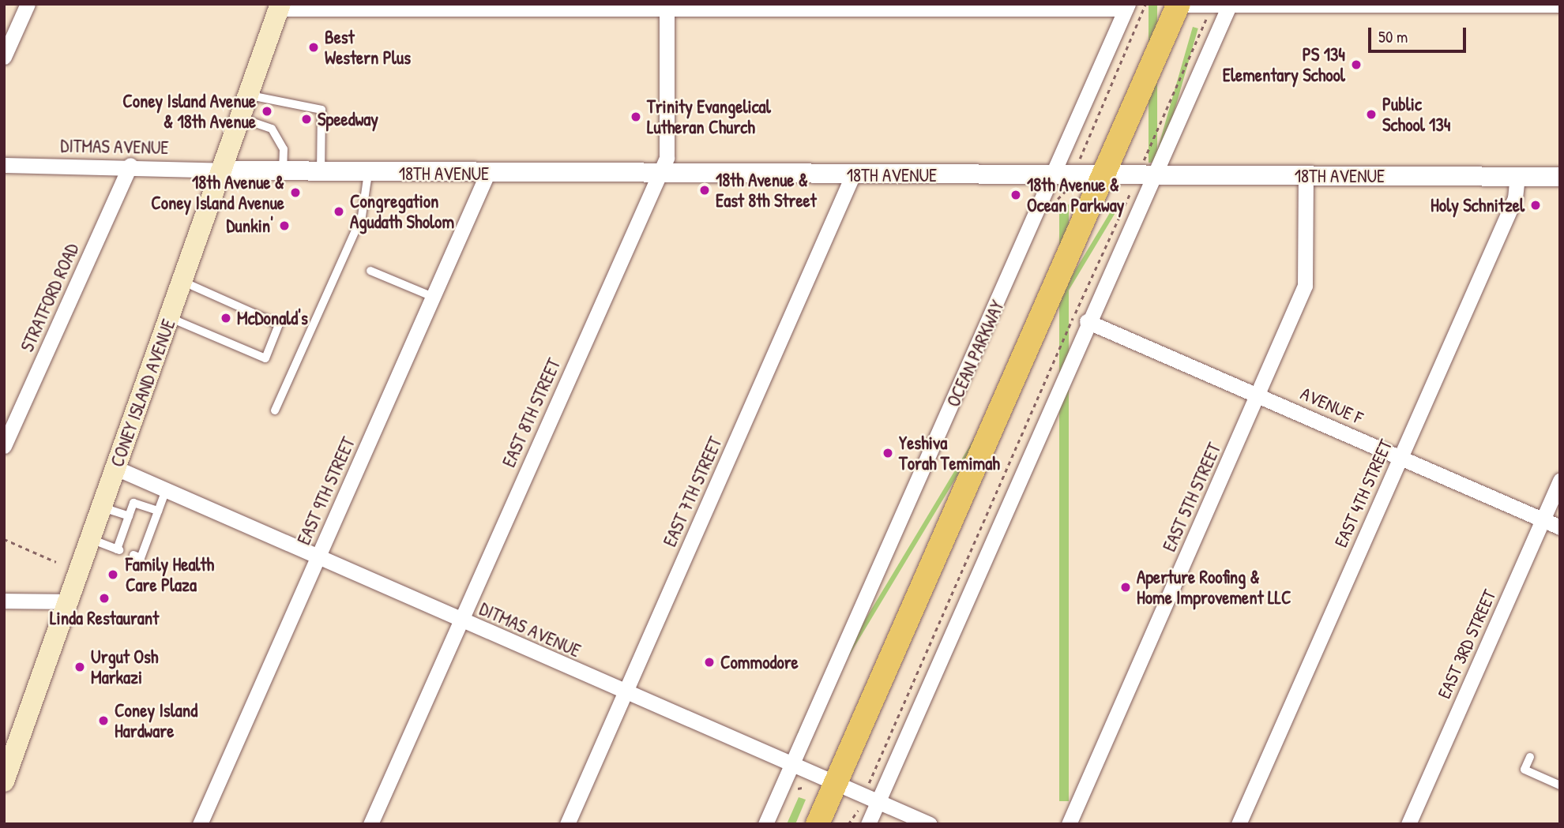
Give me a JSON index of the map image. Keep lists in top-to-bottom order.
{
  "streets": {
    "main road": ["CONEY ISLAND AVENUE"],
    "street": [
      "DITMAS AVENUE",
      "18TH AVENUE",
      "STRATFORD ROAD",
      "OCEAN PARKWAY",
      "AVENUE F",
      "EAST 8TH STREET",
      "EAST 9TH STREET",
      "EAST 7TH STREET",
      "EAST 4TH STREET",
      "EAST 5TH STREET",
      "EAST 3RD STREET"
    ]
  },
  "crossings": [
    ["DITMAS AVENUE", "18TH AVENUE"],
    ["DITMAS AVENUE", "STRATFORD ROAD"],
    ["DITMAS AVENUE", "OCEAN PARKWAY"],
    ["DITMAS AVENUE", "CONEY ISLAND AVENUE"],
    ["DITMAS AVENUE", "EAST 8TH STREET"],
    ["DITMAS AVENUE", "EAST 9TH STREET"],
    ["DITMAS AVENUE", "EAST 7TH STREET"],
    ["18TH AVENUE", "OCEAN PARKWAY"],
    ["18TH AVENUE", "CONEY ISLAND AVENUE"],
    ["18TH AVENUE", "EAST 8TH STREET"],
    ["18TH AVENUE", "EAST 9TH STREET"],
    ["18TH AVENUE", "EAST 7TH STREET"],
    ["18TH AVENUE", "EAST 4TH STREET"],
    ["18TH AVENUE", "EAST 5TH STREET"],
    ["AVENUE F", "EAST 4TH STREET"],
    ["AVENUE F", "EAST 5TH STREET"],
    ["AVENUE F", "EAST 3RD STREET"]
  ],
  "places": [
    "Best Western Plus",
    "PS 134 Elementary School",
    "Coney Island Avenue & 18th Avenue",
    "Public School 134",
    "Trinity Evangelical Lutheran Church",
    "Speedway",
    "18th Avenue & East 8th Street",
    "18th Avenue & Coney Island Avenue",
    "18th Avenue & Ocean Parkway",
    "Holy Schnitzel",
    "Congregation Agudath Sholom",
    "Dunkin'",
    "McDonald's",
    "Yeshiva Torah Temimah",
    "Family Health Care Plaza",
    "Aperture Roofing & Home Improvement LLC",
    "Linda Restaurant",
    "Commodore",
    "Urgut Osh Markazi",
    "Coney Island Hardware"
  ],
  "scale_bar": "50 m"
}
